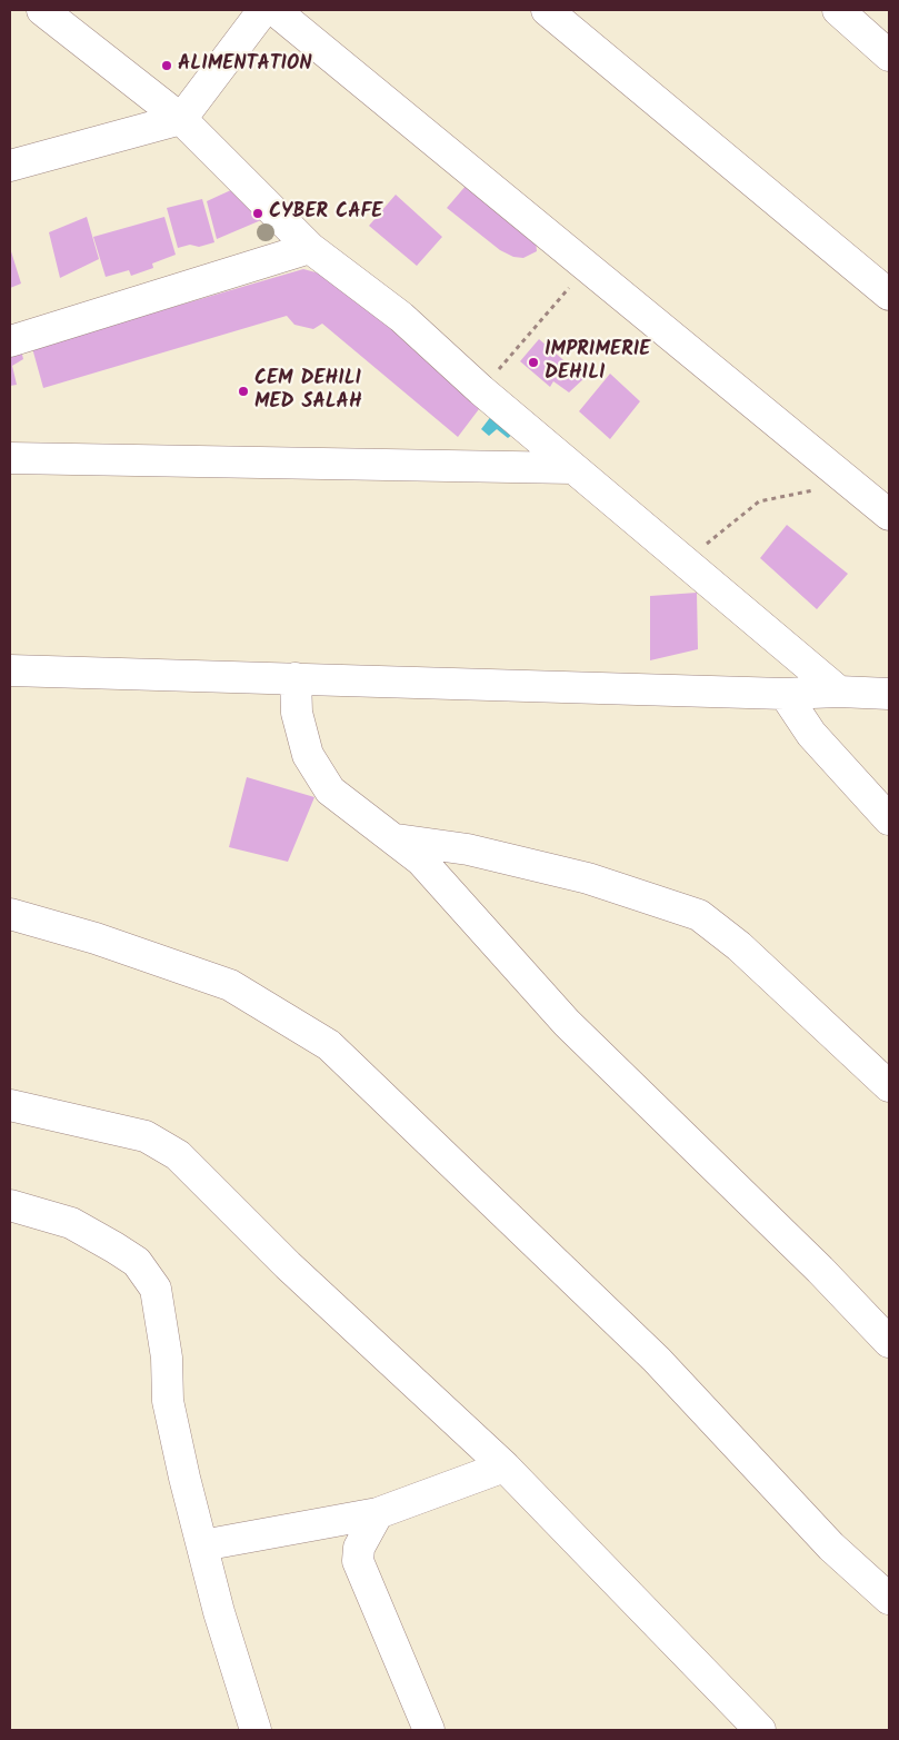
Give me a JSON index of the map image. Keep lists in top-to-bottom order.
{
  "places": [
    "ALIMENTATION",
    "CYBER CAFE",
    "IMPRIMERIE DEHILI",
    "CEM DEHILI MED SALAH"
  ]
}
